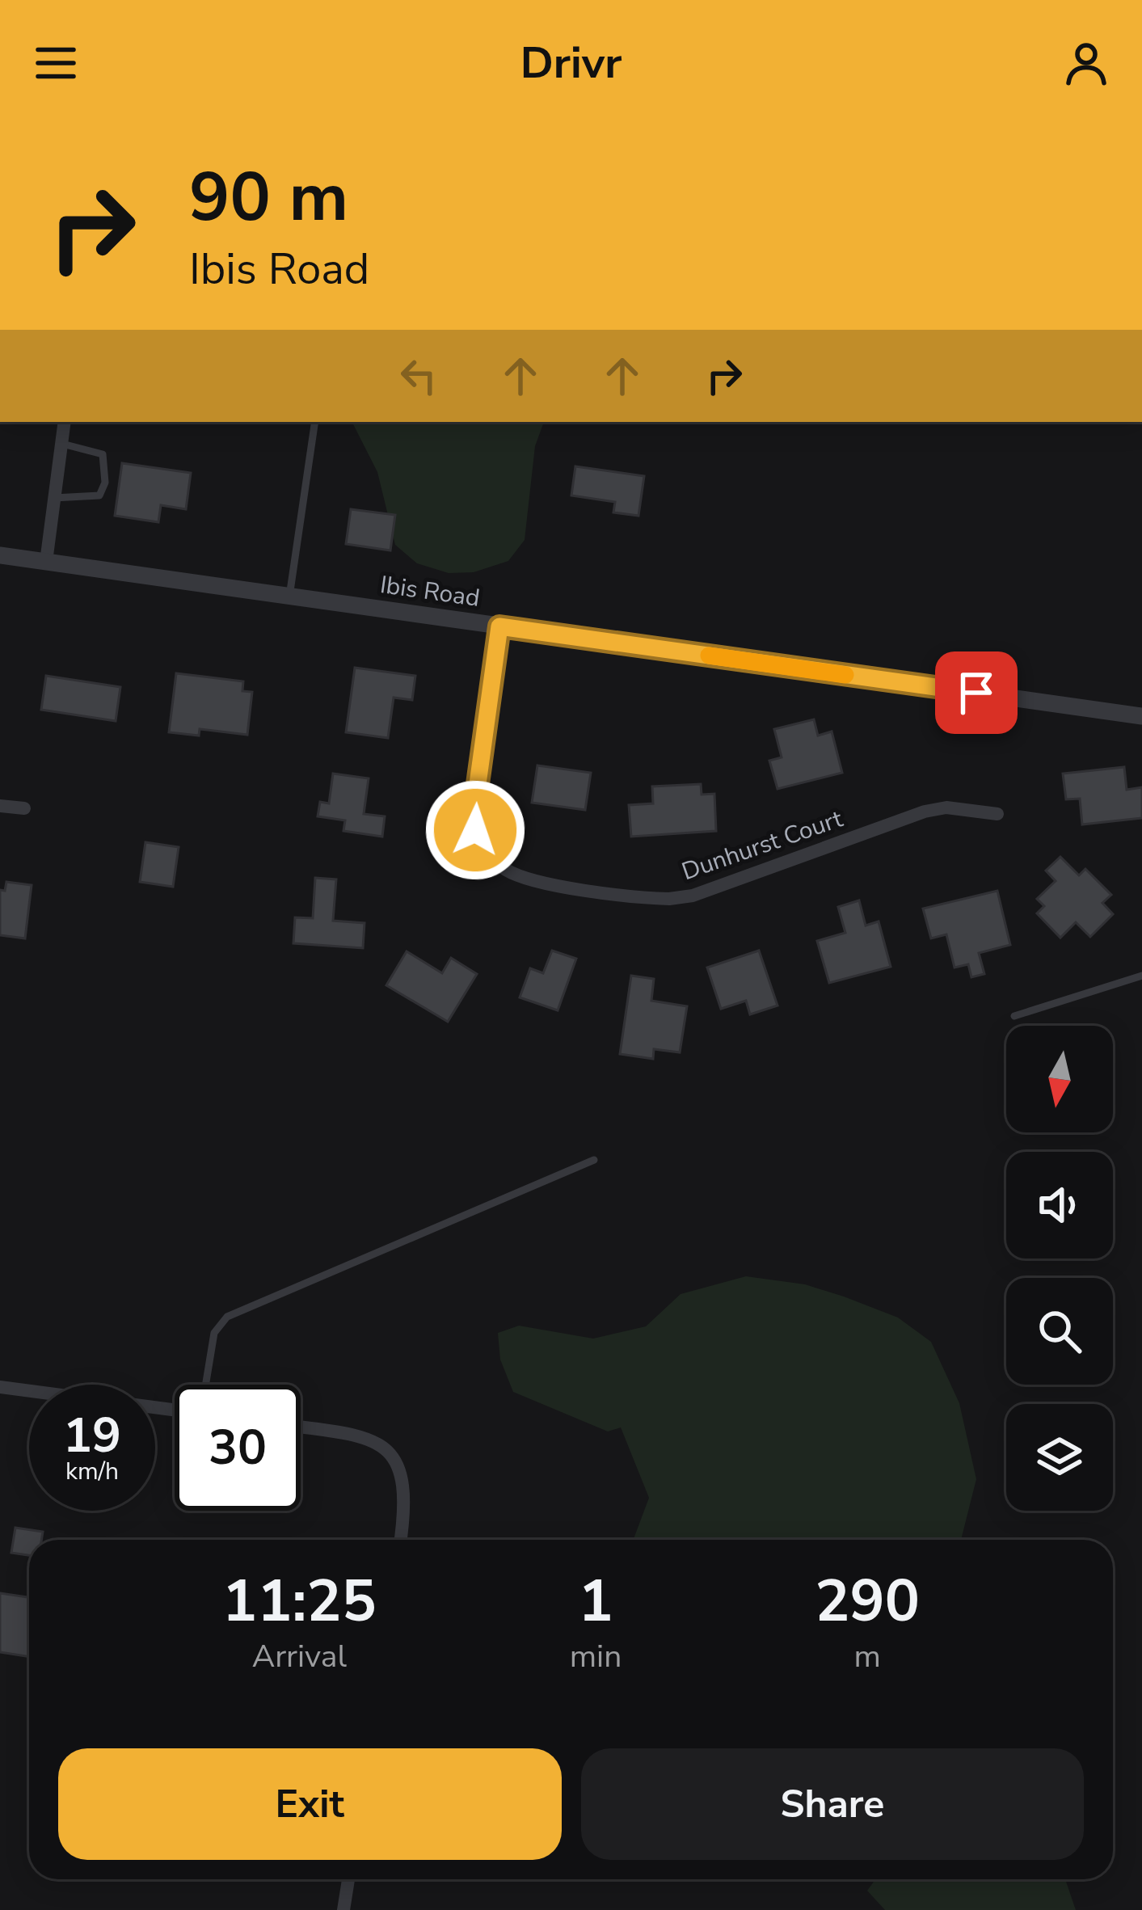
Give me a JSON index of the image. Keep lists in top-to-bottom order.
{
  "streets": {
    "street": ["Ibis Road", "Dunhurst Court"]
  },
  "crossings": [
    ["Ibis Road", "Dunhurst Court"]
  ],
  "north": "bottom",
  "page": {
    "header": "Drivr",
    "turn": ["90 m", "Ibis Road"],
    "speed": "19 km/h",
    "limit": "30",
    "eta": [
      "11:25",
      "Arrival",
      "1",
      "min",
      "290",
      "m"
    ],
    "buttons": ["Exit", "Share"]
  }
}
